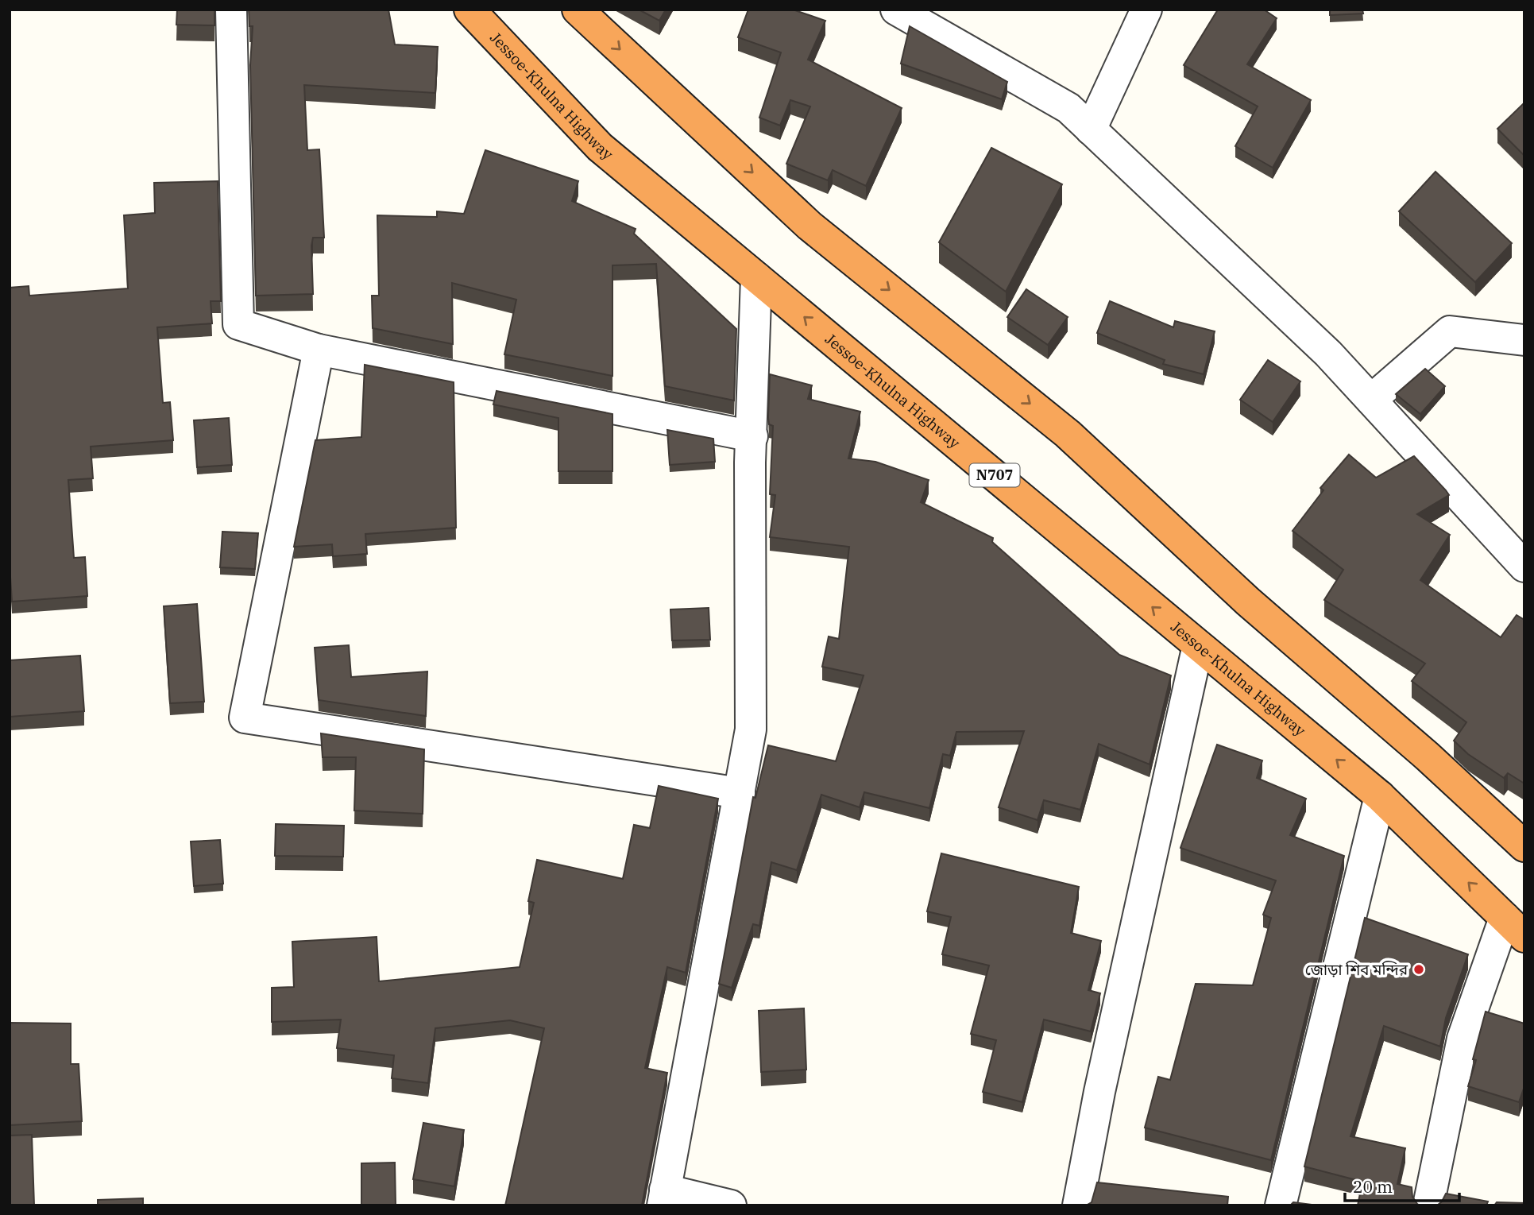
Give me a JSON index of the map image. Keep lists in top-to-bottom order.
{
  "streets": {
    "highway": ["Jessoe-Khulna Highway", "N707"]
  },
  "places": ["জোড়া শিব মন্দির"],
  "scale_bar": "20 m"
}
